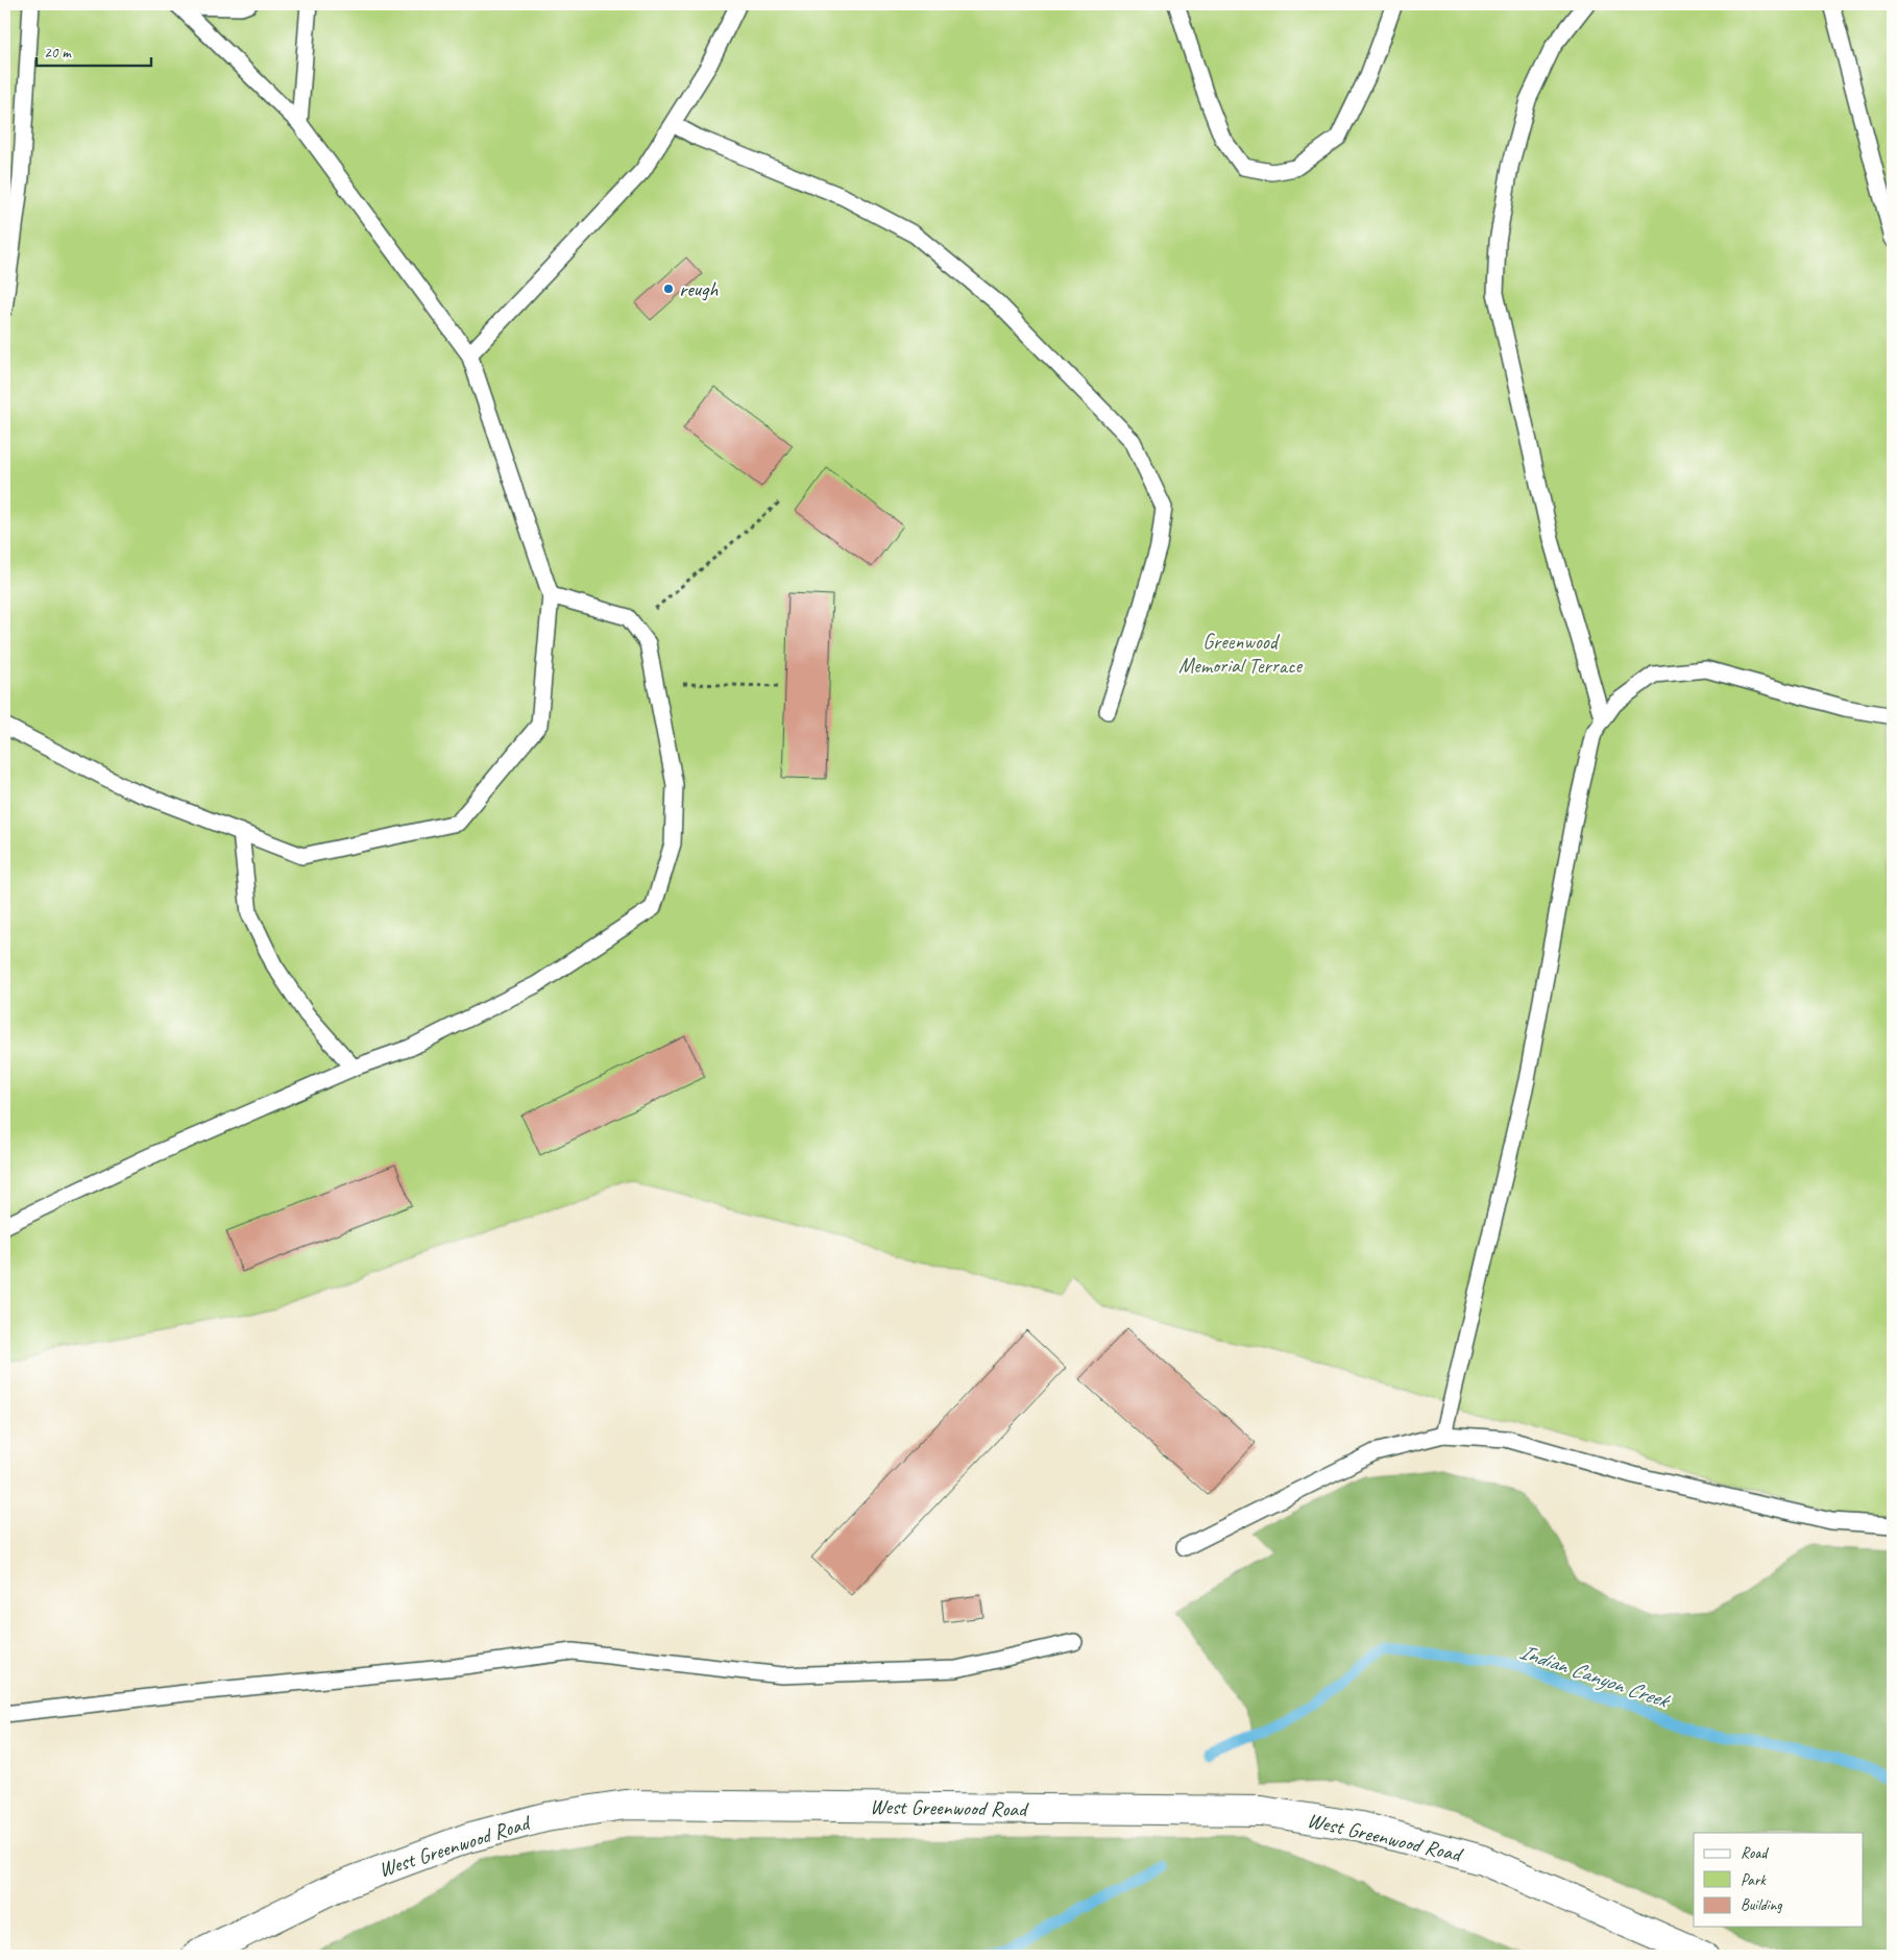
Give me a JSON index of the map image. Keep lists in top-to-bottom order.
{
  "streets": {
    "street": ["West Greenwood Road"]
  },
  "water": ["Indian Canyon Creek"],
  "parks": ["Greenwood Memorial Terrace"],
  "places": ["reugh"],
  "legend": ["Road", "Park", "Building"],
  "scale_bar": "20 m"
}
